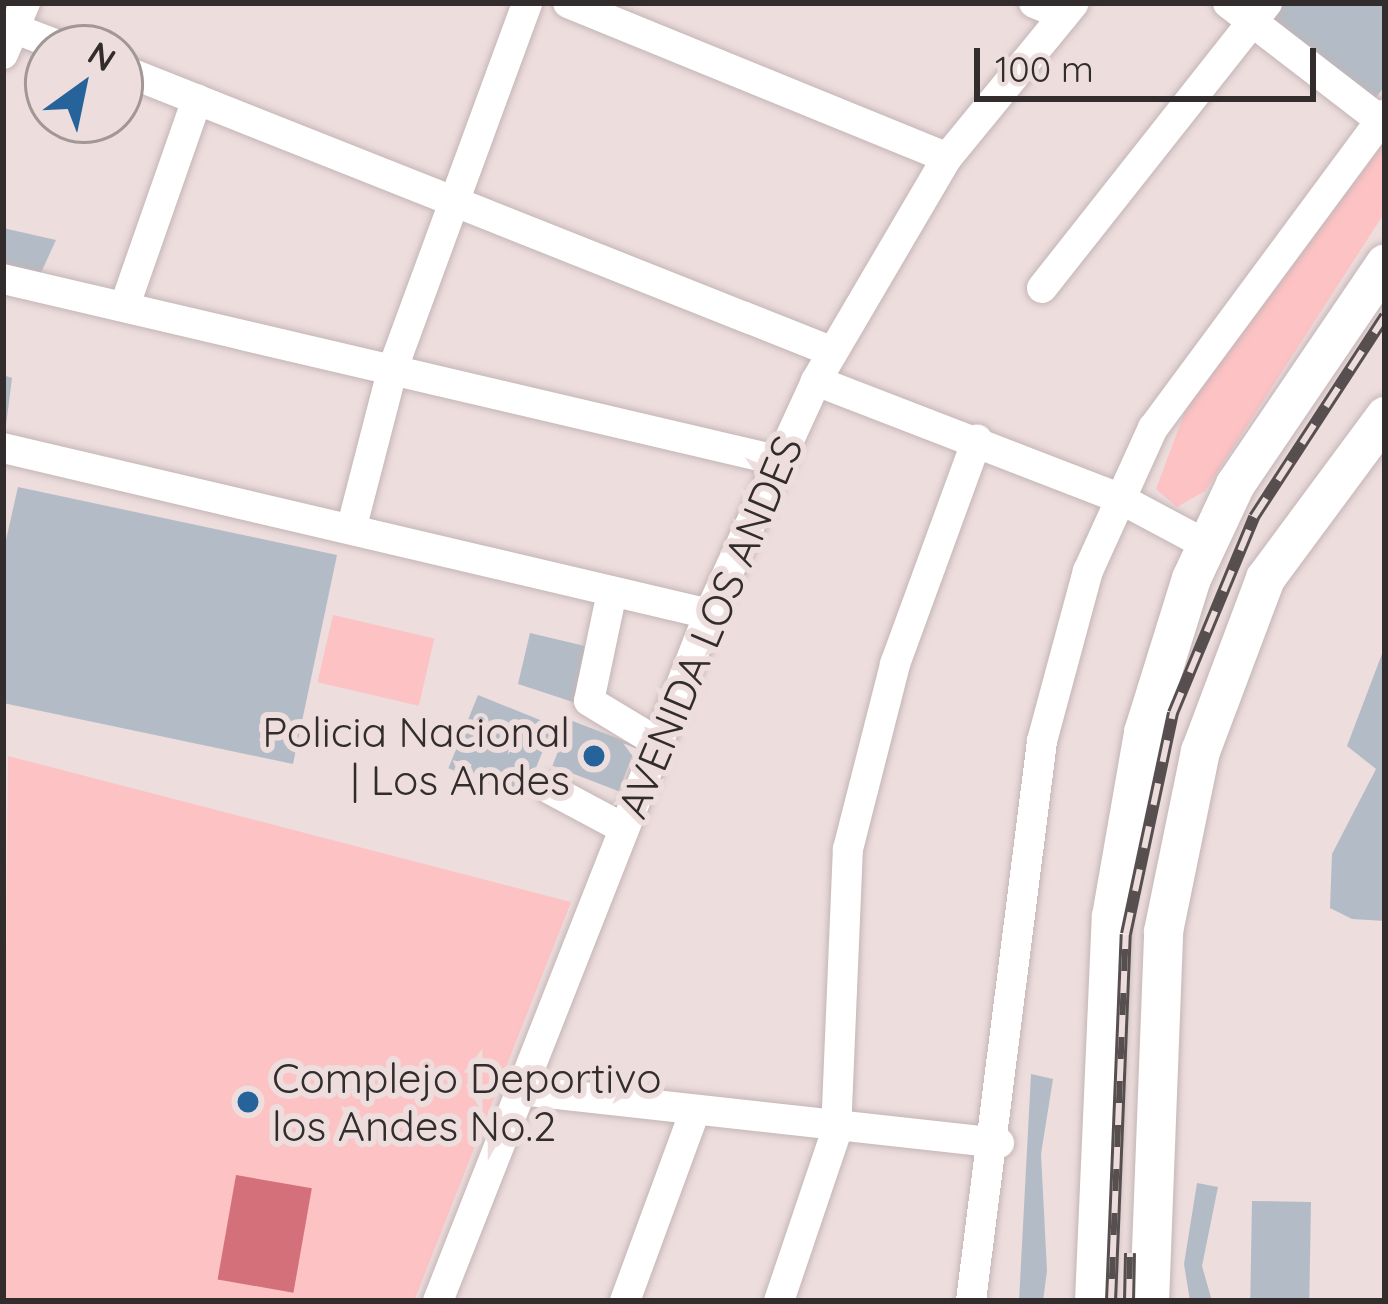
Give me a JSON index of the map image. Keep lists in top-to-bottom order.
{
  "streets": {
    "street": ["AVENIDA LOS ANDES"]
  },
  "places": ["Policia Nacional | Los Andes", "Complejo Deportivo los Andes No.2"],
  "scale_bar": "100 m",
  "north": "top right"
}
